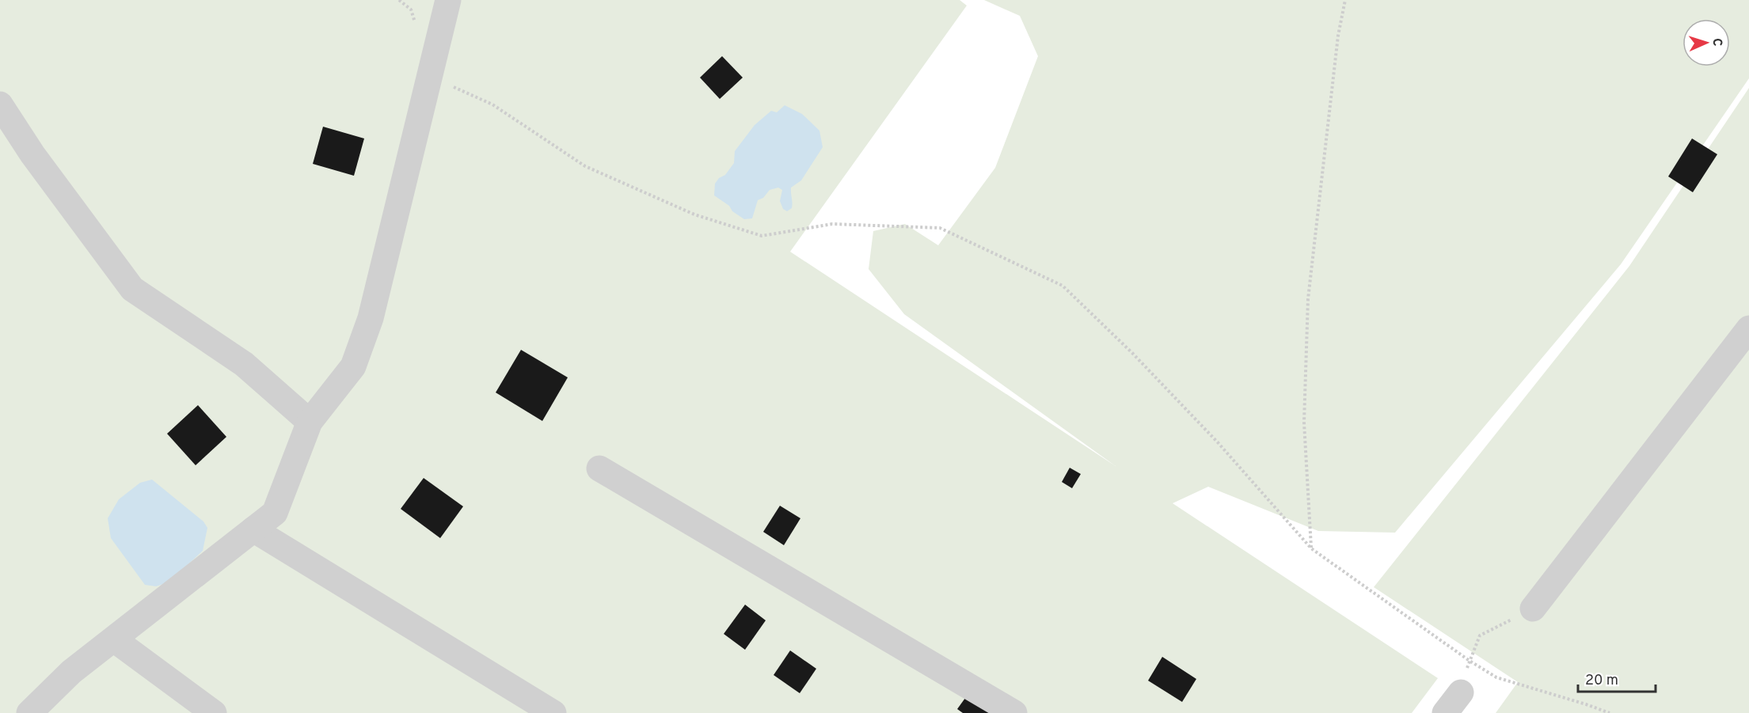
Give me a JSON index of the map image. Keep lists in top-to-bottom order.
{
  "scale_bar": "20 m",
  "north": "right"
}
